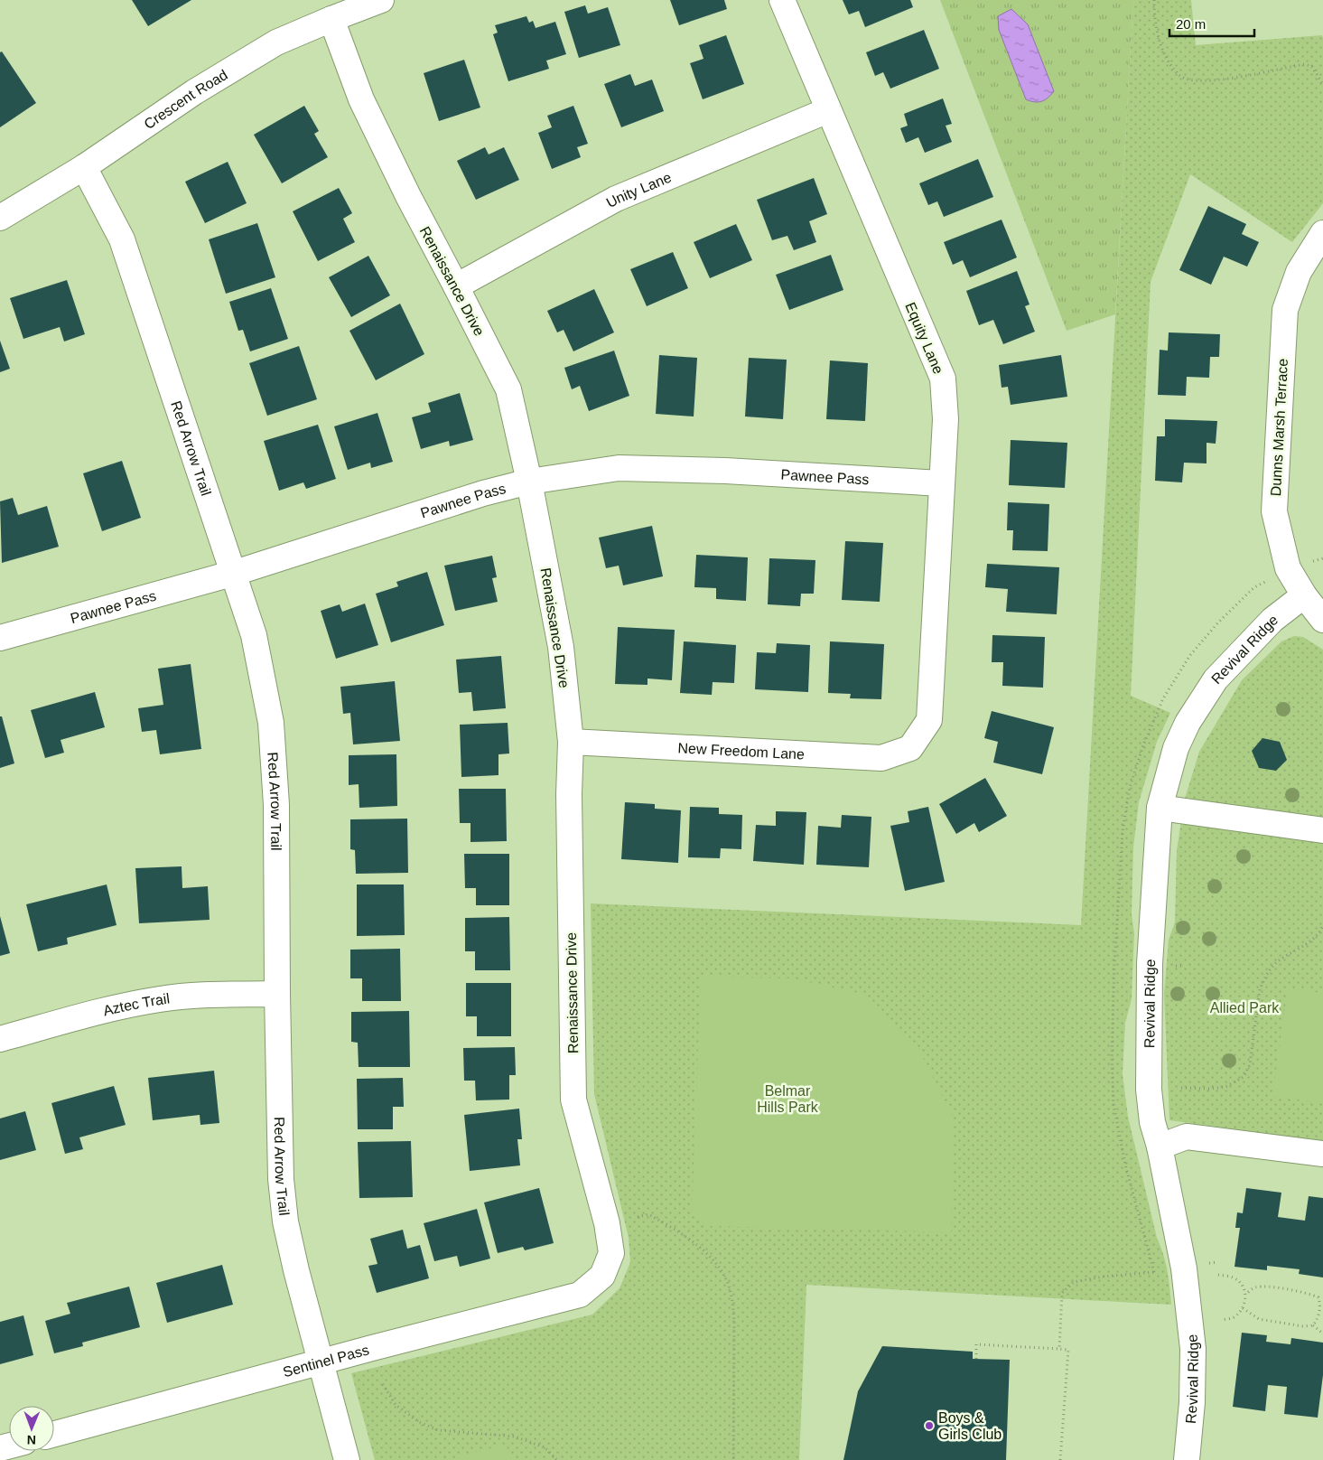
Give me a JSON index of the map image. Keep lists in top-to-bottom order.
{
  "streets": {
    "street": [
      "Crescent Road",
      "Unity Lane",
      "Renaissance Drive",
      "Equity Lane",
      "Dunns Marsh Terrace",
      "Red Arrow Trail",
      "Pawnee Pass",
      "Revival Ridge",
      "New Freedom Lane",
      "Aztec Trail",
      "Sentinel Pass"
    ]
  },
  "crossings": [
    ["Crescent Road", "Renaissance Drive"],
    ["Crescent Road", "Red Arrow Trail"],
    ["Unity Lane", "Renaissance Drive"],
    ["Unity Lane", "Equity Lane"],
    ["Renaissance Drive", "Pawnee Pass"],
    ["Renaissance Drive", "New Freedom Lane"],
    ["Renaissance Drive", "Sentinel Pass"],
    ["Equity Lane", "Pawnee Pass"],
    ["Equity Lane", "New Freedom Lane"],
    ["Dunns Marsh Terrace", "Revival Ridge"],
    ["Red Arrow Trail", "Pawnee Pass"],
    ["Red Arrow Trail", "Aztec Trail"],
    ["Red Arrow Trail", "Sentinel Pass"]
  ],
  "parks": ["Allied Park", "Belmar Hills Park"],
  "places": ["Boys & Girls Club"],
  "scale_bar": "20 m",
  "north": "bottom"
}
